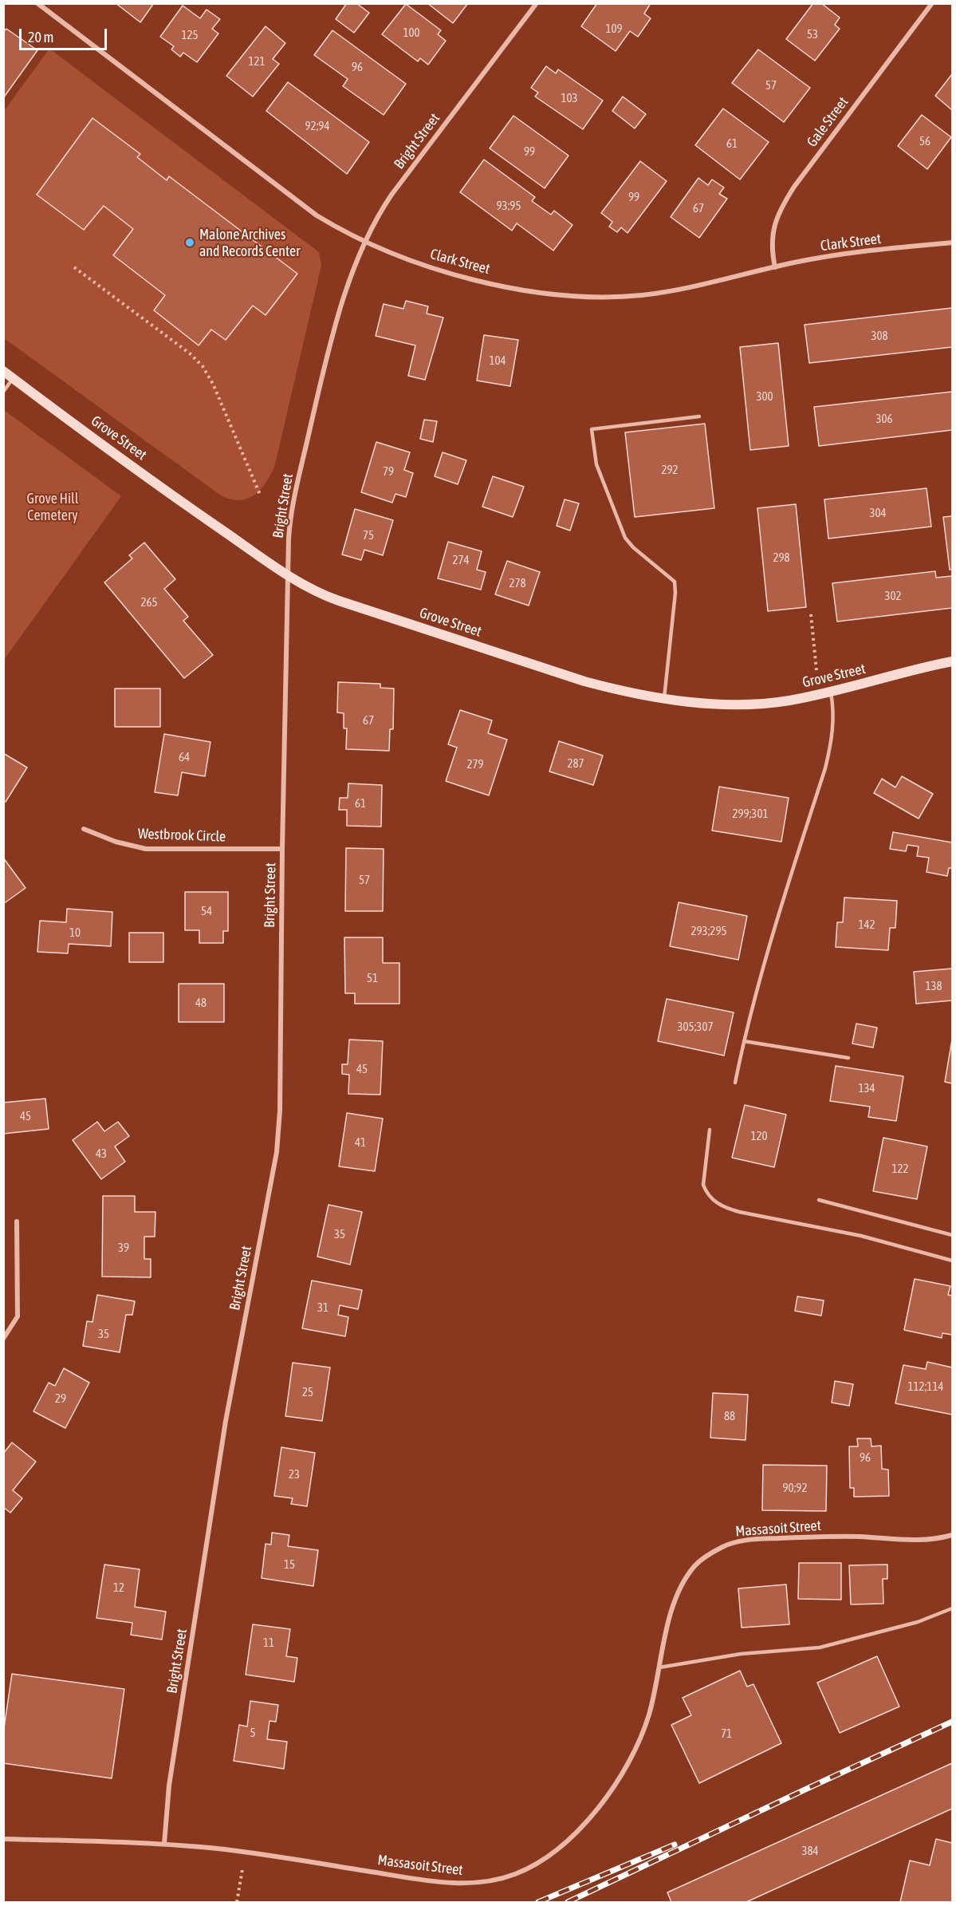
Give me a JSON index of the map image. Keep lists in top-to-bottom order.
{
  "streets": {
    "street": [
      "Gale Street",
      "Bright Street",
      "Clark Street",
      "Grove Street",
      "Westbrook Circle",
      "Massasoit Street"
    ]
  },
  "crossings": [
    ["Gale Street", "Clark Street"],
    ["Bright Street", "Clark Street"],
    ["Bright Street", "Grove Street"],
    ["Bright Street", "Westbrook Circle"],
    ["Bright Street", "Massasoit Street"]
  ],
  "parks": ["Grove Hill Cemetery"],
  "places": ["Malone Archives and Records Center"],
  "house_numbers": [
    "109",
    "100",
    "53",
    "125",
    "121",
    "96",
    "57",
    "103",
    "92;94",
    "56",
    "61",
    "99",
    "99",
    "93;95",
    "67",
    "308",
    "104",
    "300",
    "306",
    "292",
    "79",
    "304",
    "75",
    "298",
    "274",
    "278",
    "302",
    "265",
    "67",
    "64",
    "287",
    "279",
    "61",
    "299;301",
    "57",
    "54",
    "142",
    "293;295",
    "10",
    "51",
    "138",
    "48",
    "305;307",
    "45",
    "134",
    "45",
    "120",
    "41",
    "43",
    "122",
    "35",
    "39",
    "31",
    "35",
    "112;114",
    "25",
    "29",
    "88",
    "96",
    "23",
    "90;92",
    "15",
    "12",
    "11",
    "5",
    "71",
    "384"
  ],
  "scale_bar": "20 m"
}
